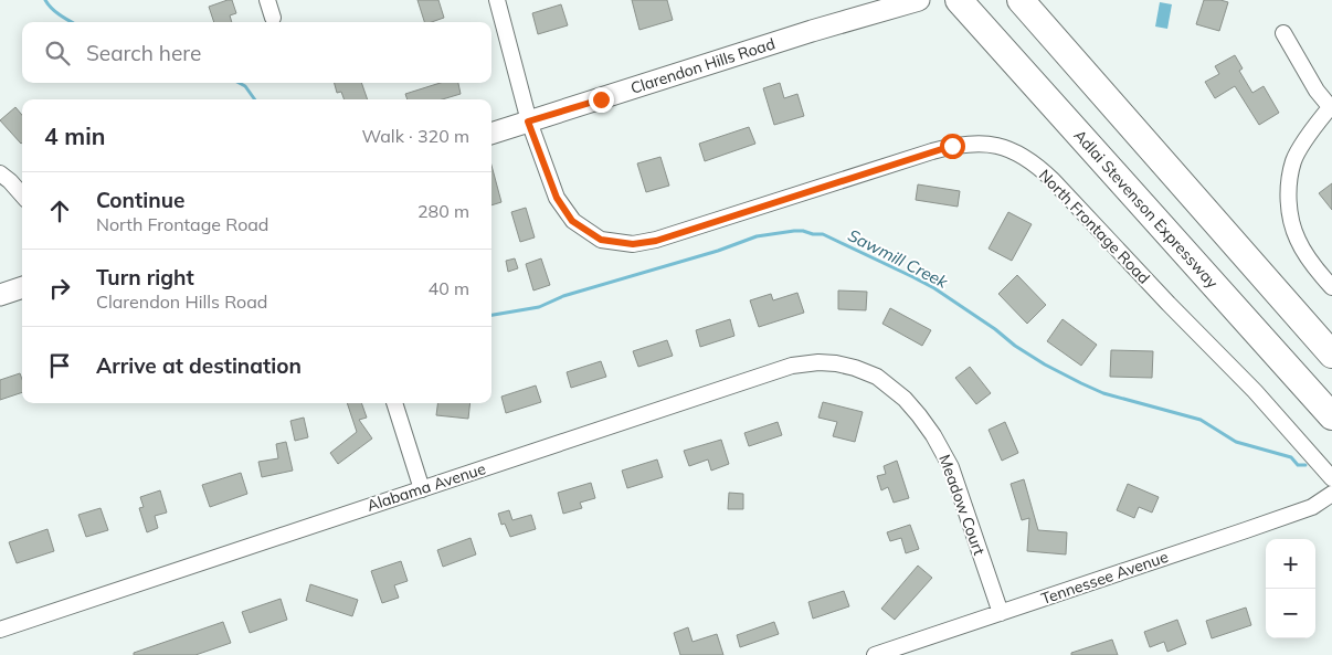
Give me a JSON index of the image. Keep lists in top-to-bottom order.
{
  "streets": {
    "highway": ["Adlai Stevenson Expressway"],
    "street": [
      "Clarendon Hills Road",
      "North Frontage Road",
      "Alabama Avenue",
      "Meadow Court",
      "Tennessee Avenue"
    ]
  },
  "crossings": [
    ["Clarendon Hills Road", "North Frontage Road"],
    ["Alabama Avenue", "Meadow Court"],
    ["Meadow Court", "Tennessee Avenue"]
  ],
  "water": ["Sawmill Creek"],
  "page": {
    "search": "Search here",
    "heading": ["4 min", "Walk · 320 m"],
    "list": [
      ["Continue", "North Frontage Road", "280 m"],
      ["Turn right", "Clarendon Hills Road", "40 m"],
      "Arrive at destination"
    ],
    "map_buttons": ["+", "−"]
  }
}
